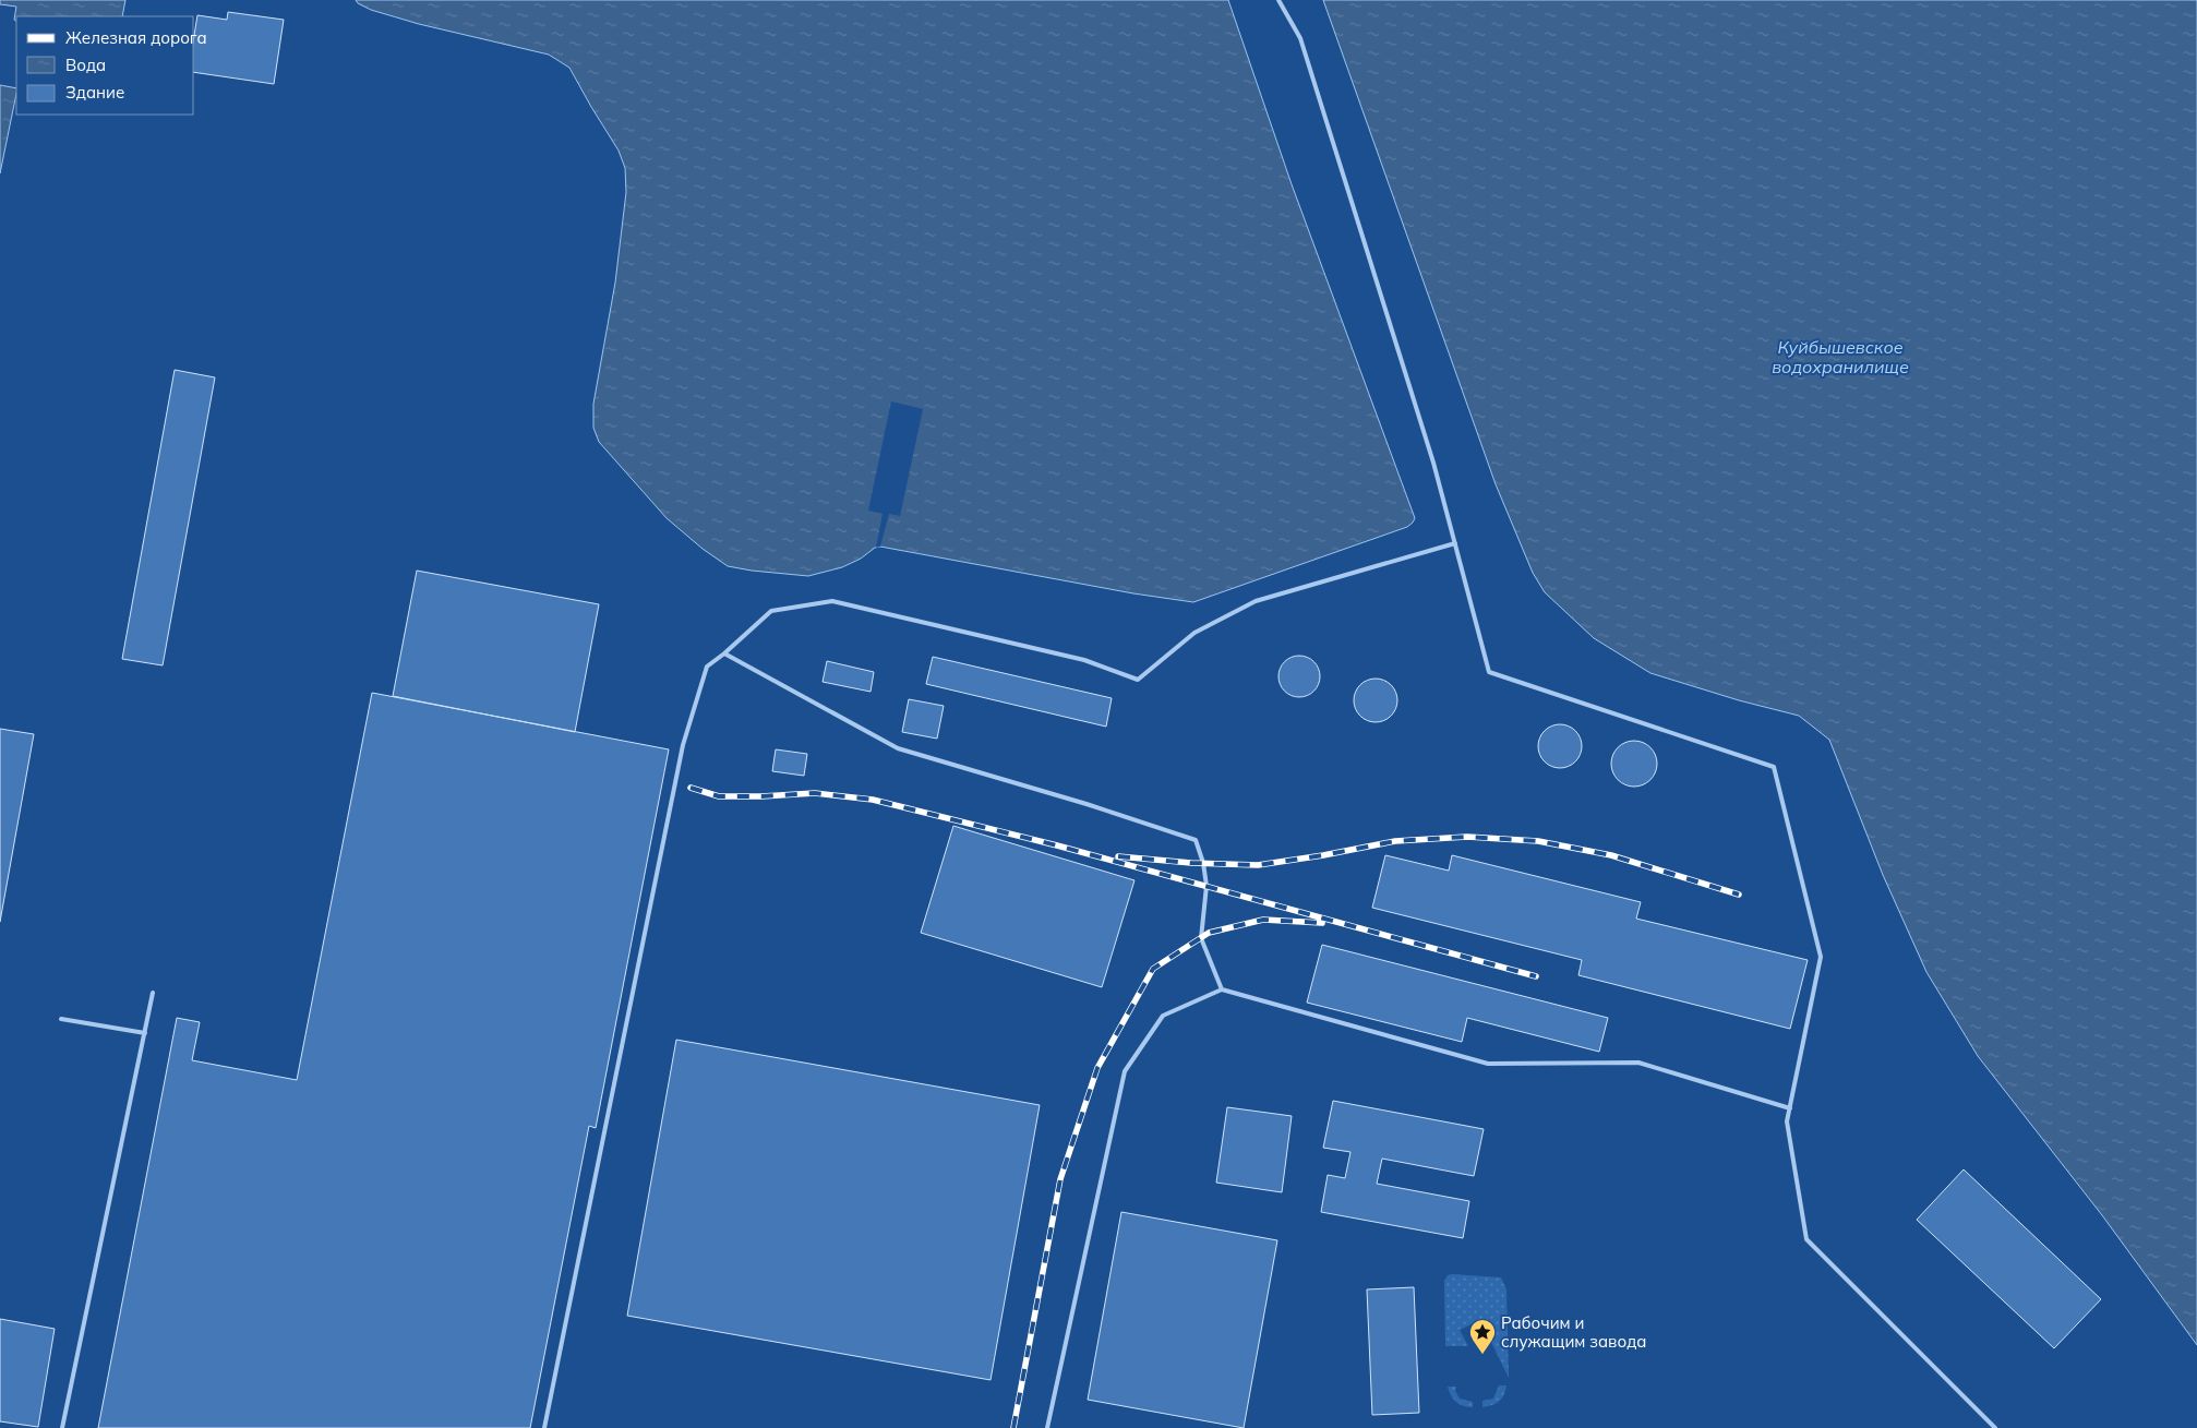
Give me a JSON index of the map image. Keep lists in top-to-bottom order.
{
  "water": ["Куйбышевское водохранилище"],
  "places": {
    "place": ["Рабочим и служащим завода"]
  },
  "legend": ["Железная дорога", "Вода", "Здание"]
}
